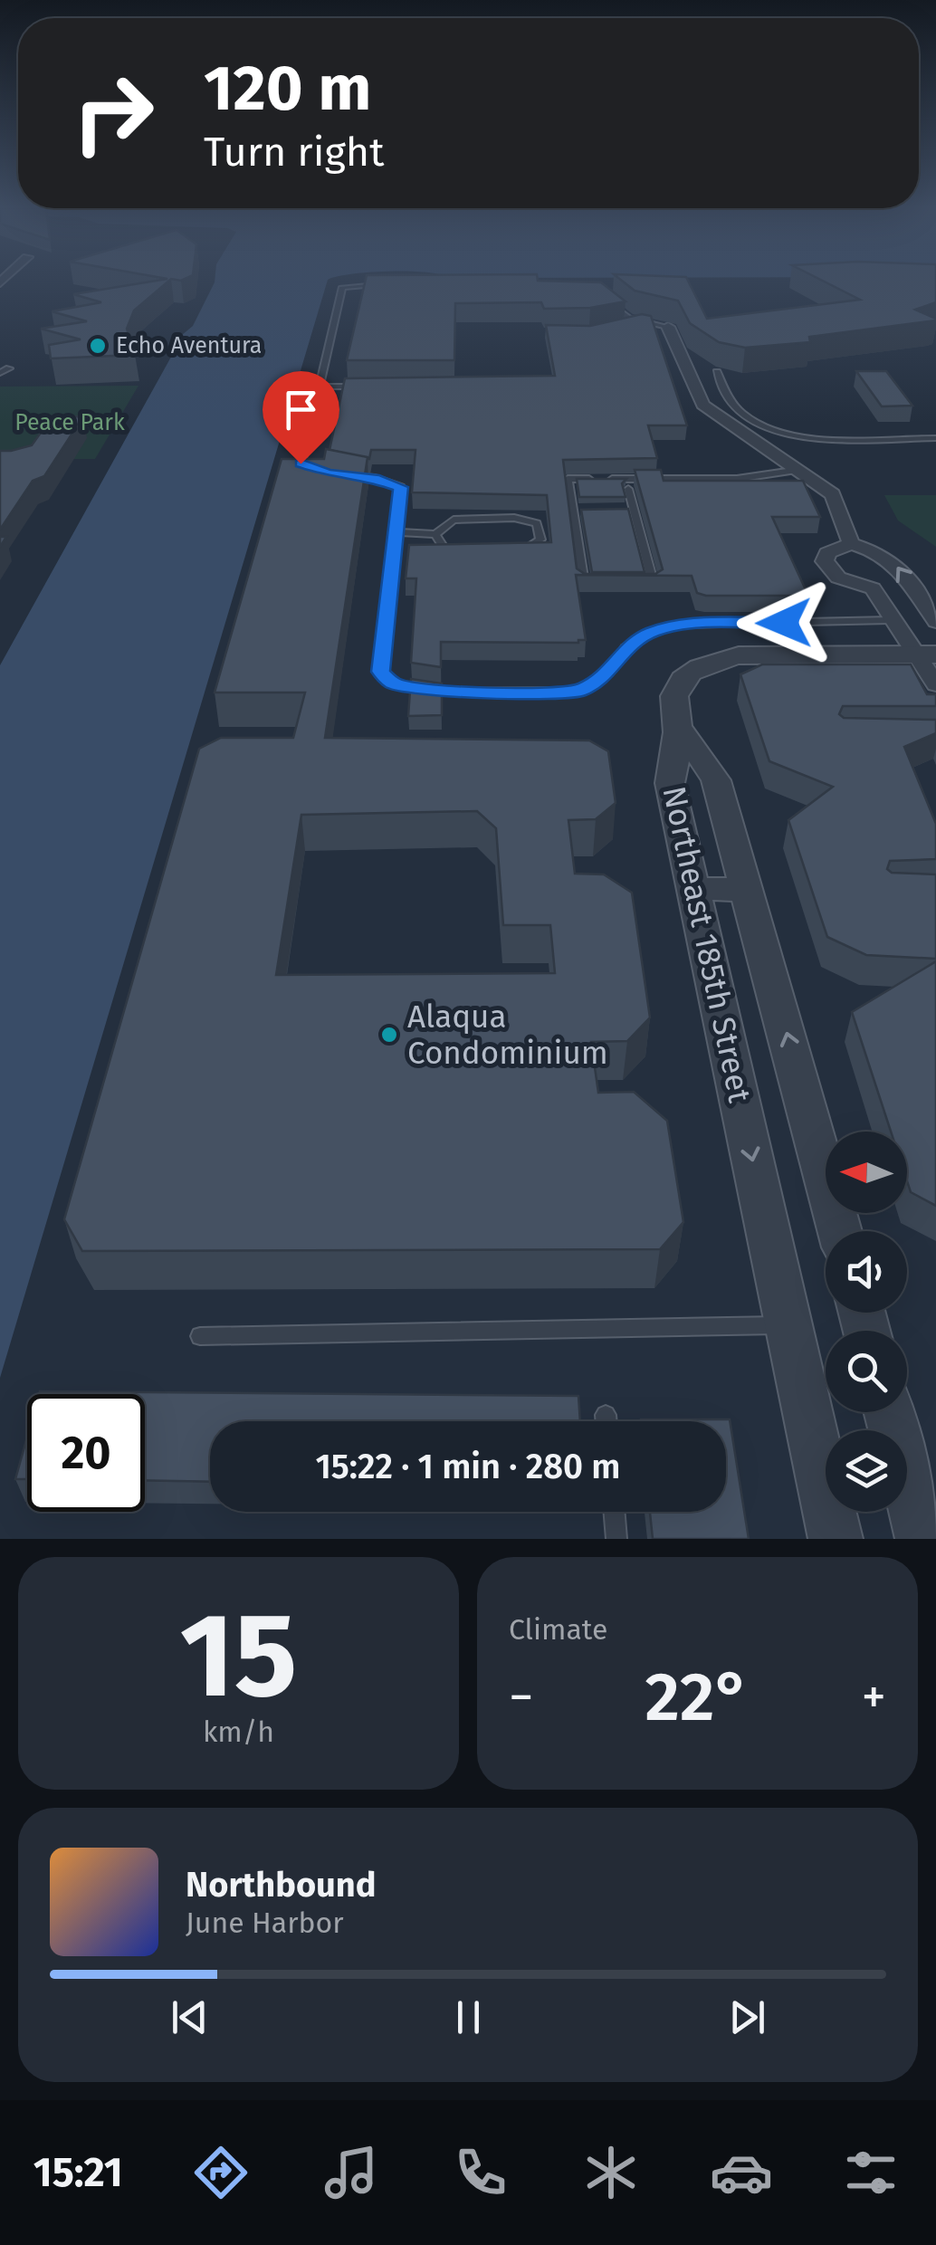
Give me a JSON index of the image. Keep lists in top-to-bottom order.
{
  "streets": {
    "street": ["Northeast 185th Street"]
  },
  "parks": ["Peace Park"],
  "places": ["Echo Aventura", "Alaqua Condominium"],
  "north": "left",
  "page": {
    "turn": ["120 m", "Turn right"],
    "limit": "20",
    "trip": "15:22 · 1 min · 280 m",
    "tile": [
      ["15", "km/h"],
      "Climate"
    ],
    "heat": ["−", "22°", "+"],
    "song": ["Northbound", "June Harbor"],
    "tabs": "15:21"
  }
}
